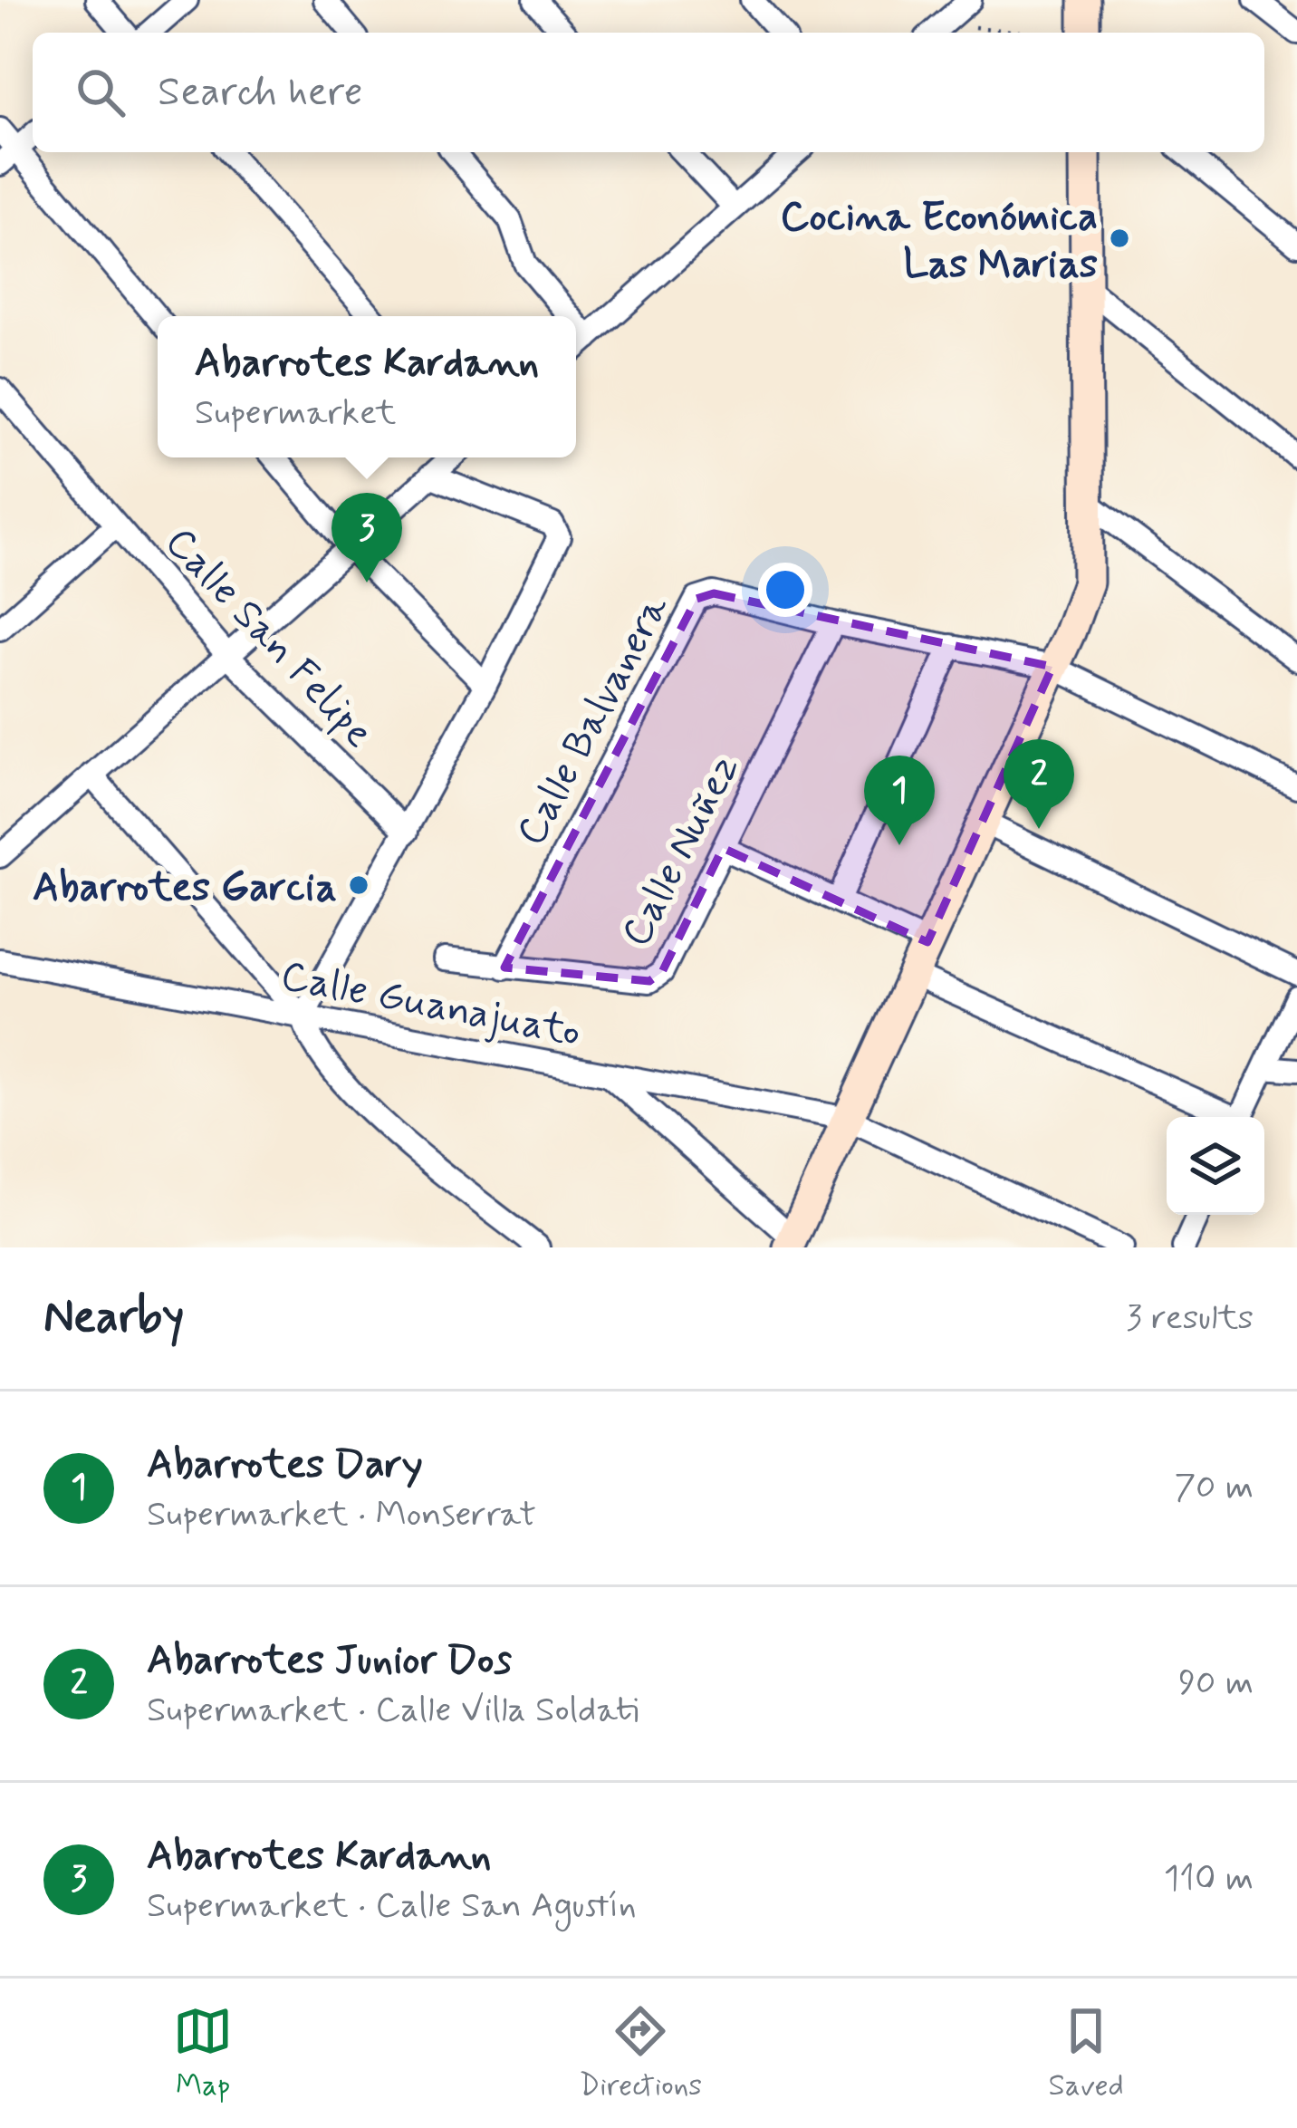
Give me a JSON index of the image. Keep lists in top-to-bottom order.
{
  "streets": {
    "street": [
      "Calle San Felipe",
      "Calle Balvanera",
      "Calle Nuñez",
      "Calle Guanajuato"
    ]
  },
  "crossings": [
    ["Calle Balvanera", "Calle Nuñez"]
  ],
  "places": ["Cocina Económica Las Marias", "Abarrotes Garcia"],
  "page": {
    "search": "Search here",
    "popup": ["Abarrotes Kardann", "Supermarket"],
    "pins": ["3", "2", "1"],
    "heading": ["Nearby", "3 results"],
    "list": [
      {
        "mark": "1",
        "name": "Abarrotes Dary",
        "note": "Supermarket · Monserrat",
        "value": "70 m"
      },
      {
        "mark": "2",
        "name": "Abarrotes Junior Dos",
        "note": "Supermarket · Calle Villa Soldati",
        "value": "90 m"
      },
      {
        "mark": "3",
        "name": "Abarrotes Kardann",
        "note": "Supermarket · Calle San Agustín",
        "value": "110 m"
      }
    ],
    "nav": ["Map", "Directions", "Saved"]
  }
}
